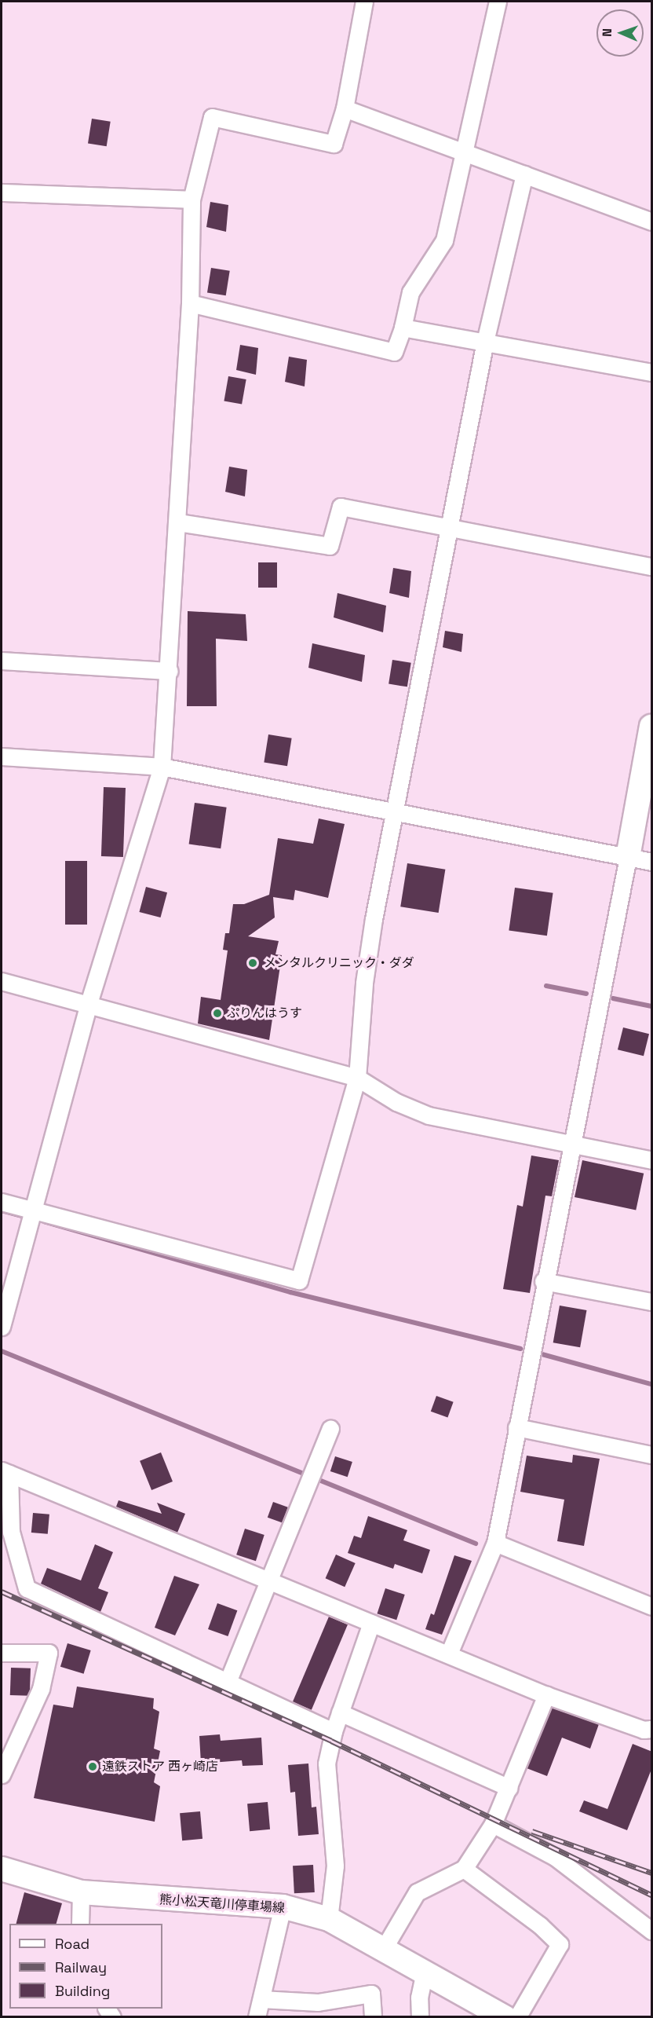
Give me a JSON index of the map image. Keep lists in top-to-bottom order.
{
  "streets": {
    "main road": ["熊小松天竜川停車場線"]
  },
  "places": ["メンタルクリニック・ダダ", "ぷりんはうす", "遠鉄ストア 西ヶ崎店"],
  "legend": ["Road", "Railway", "Building"],
  "north": "left"
}
